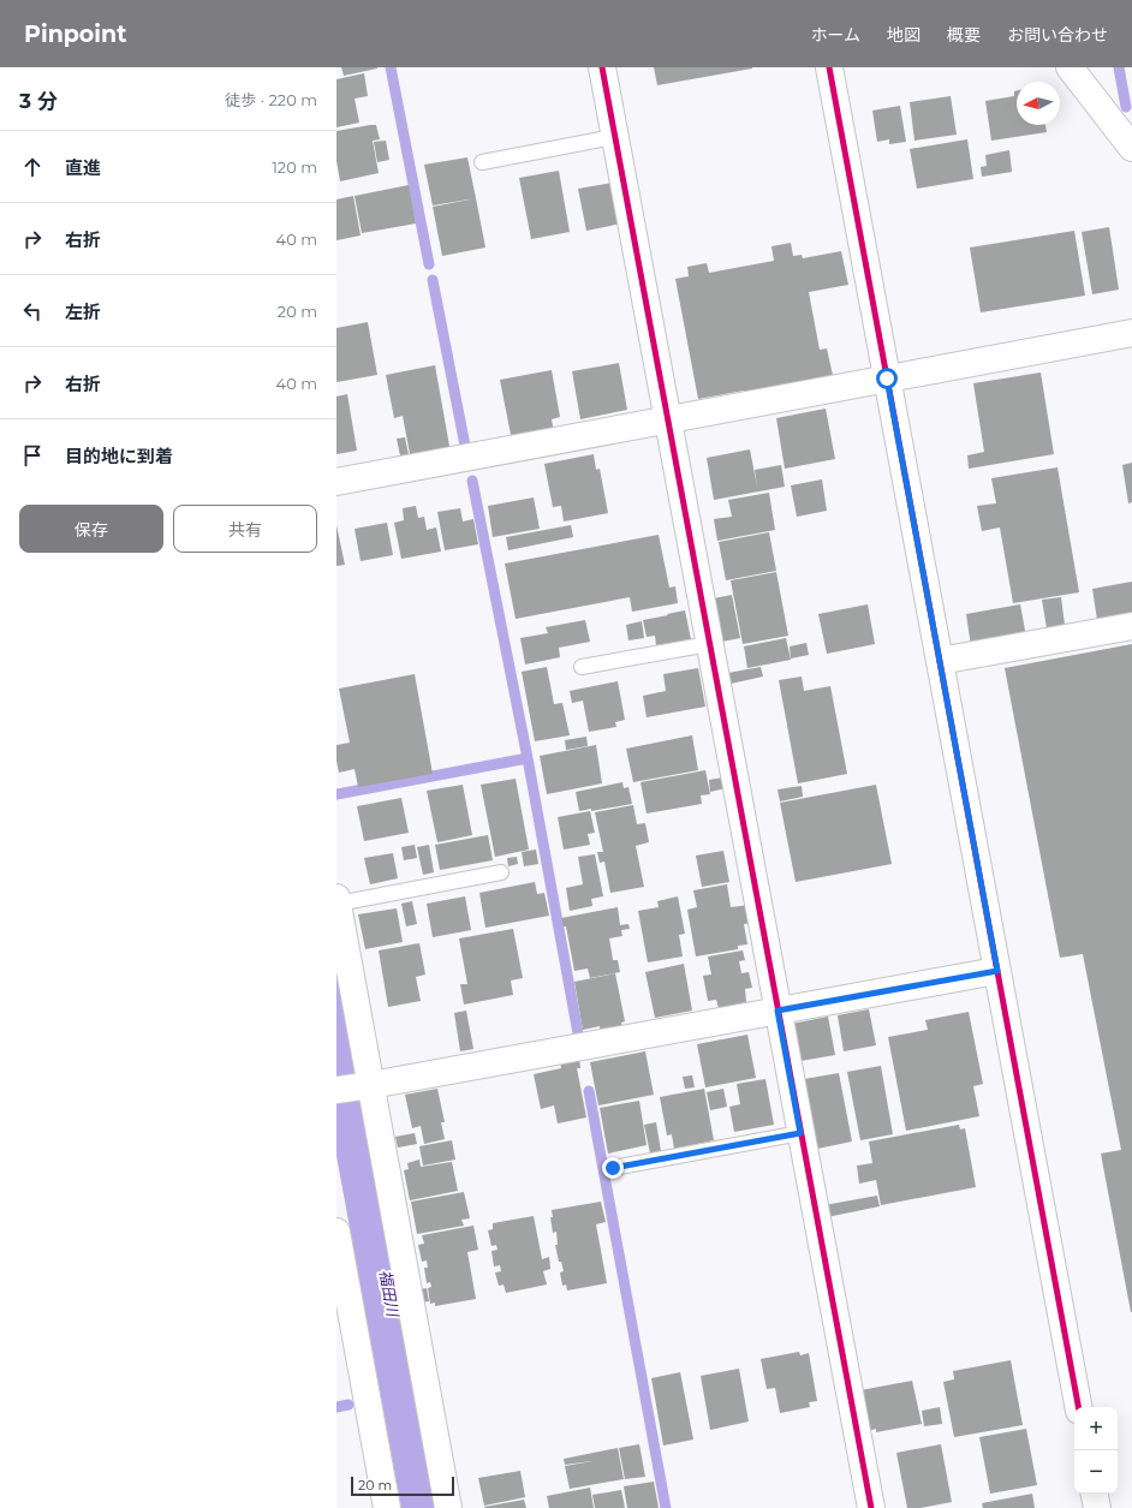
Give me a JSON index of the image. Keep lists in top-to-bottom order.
{
  "water": ["福田川"],
  "scale_bar": "20 m",
  "north": "left",
  "page": {
    "header": "Pinpoint",
    "nav": [
      "ホーム",
      "地図",
      "概要",
      "お問い合わせ"
    ],
    "heading": ["3 分", "徒歩 · 220 m"],
    "list": [
      ["直進", "120 m"],
      ["右折", "40 m"],
      ["左折", "20 m"],
      ["右折", "40 m"],
      "目的地に到着"
    ],
    "buttons": ["保存", "共有"],
    "map_buttons": ["+", "−"],
    "scale": "20 m"
  }
}
